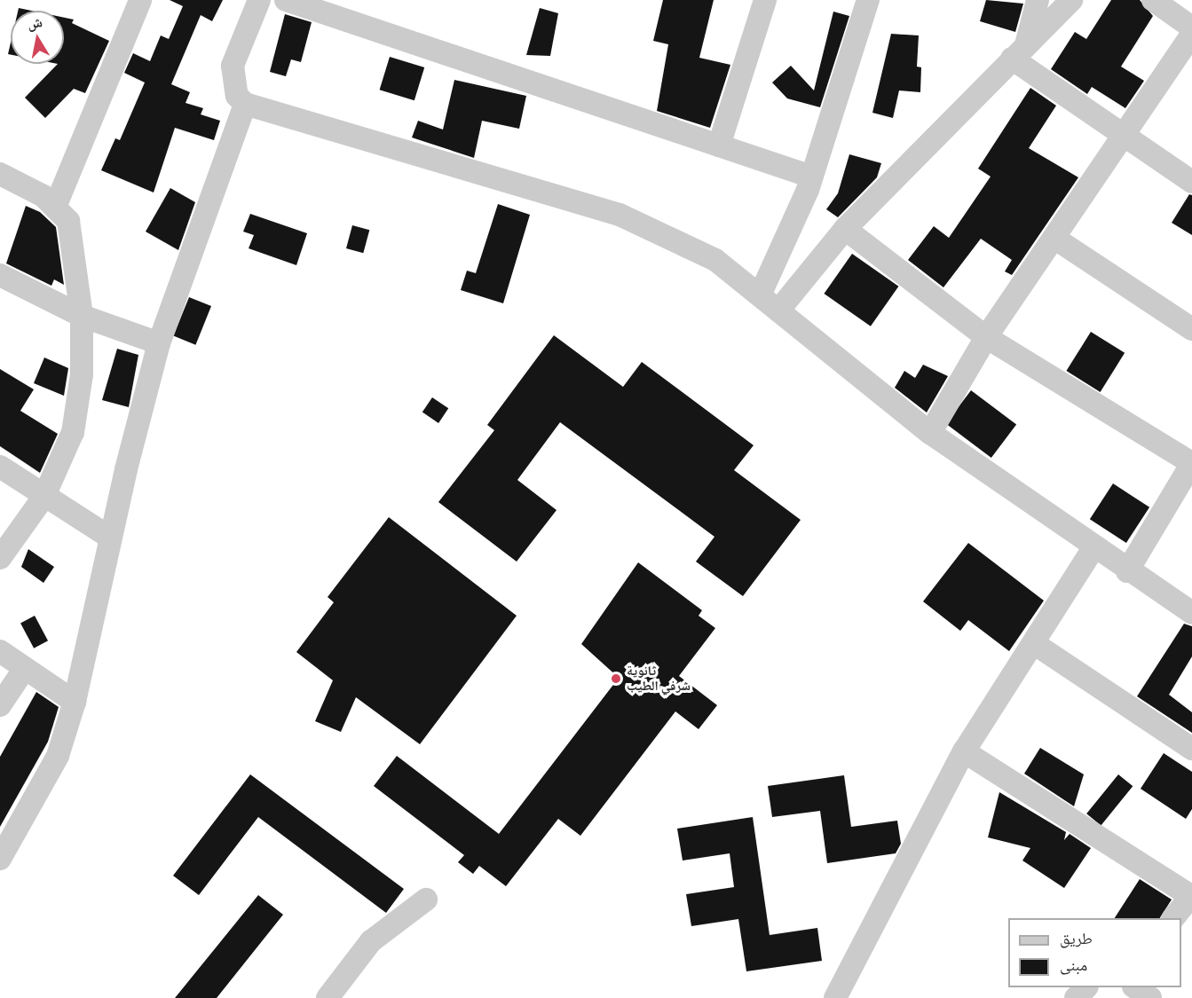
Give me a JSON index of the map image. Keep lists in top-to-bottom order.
{
  "places": ["ثانوية شرفي الطيب"],
  "legend": ["طريق", "مبنى"],
  "north": "top"
}
